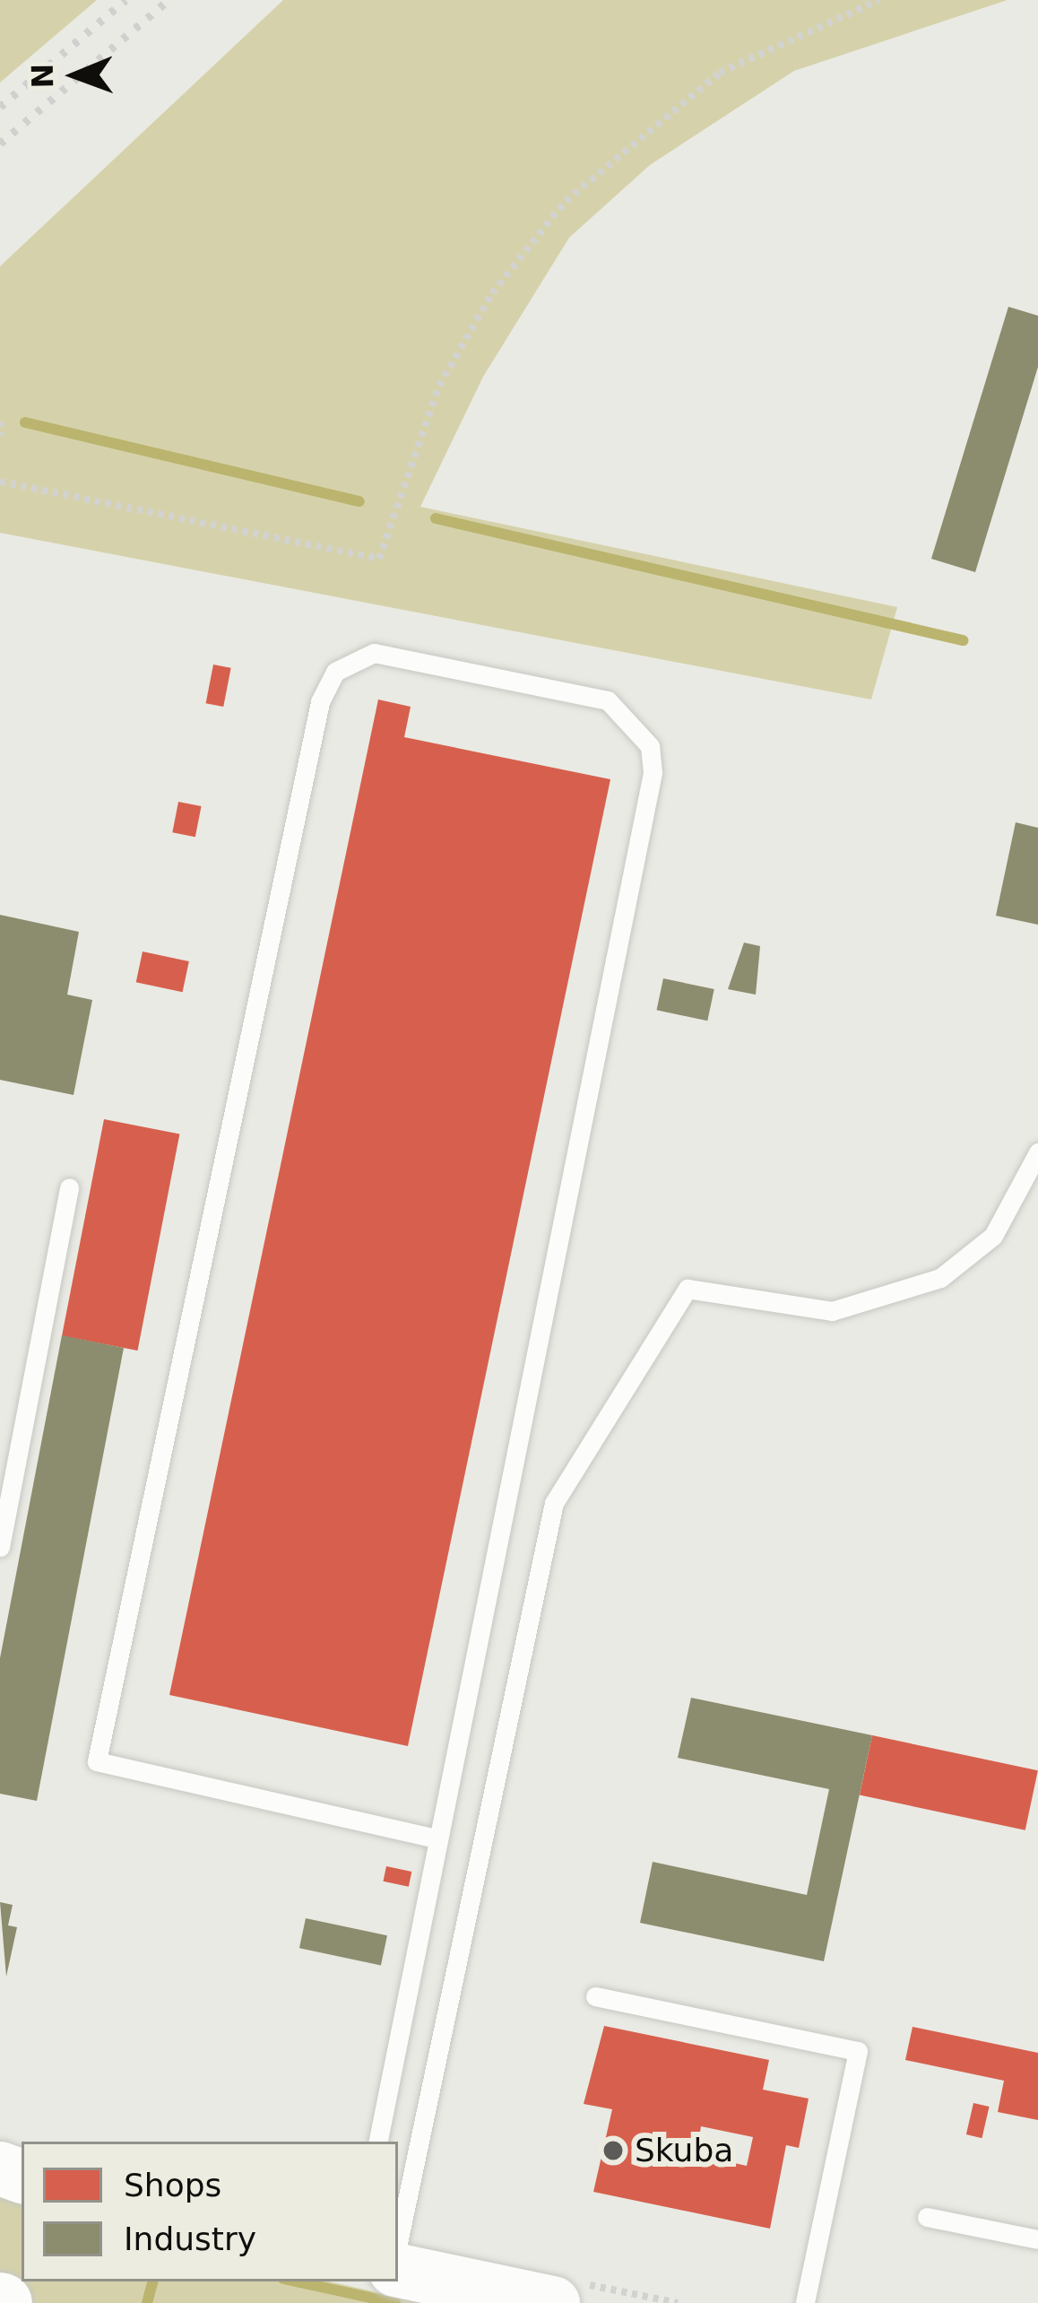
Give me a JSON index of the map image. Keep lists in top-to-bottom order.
{
  "places": ["Skuba"],
  "legend": ["Shops", "Industry"],
  "north": "left"
}
